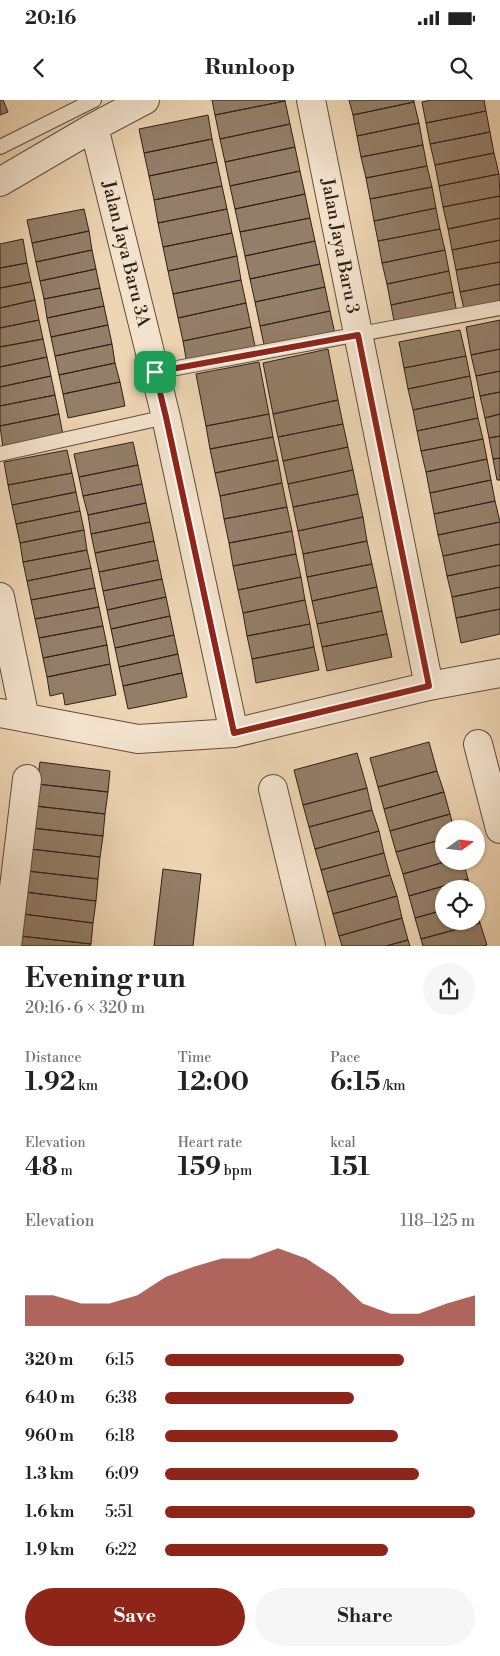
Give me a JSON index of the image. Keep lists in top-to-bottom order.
{
  "streets": {
    "street": ["Jalan Jaya Baru 3", "Jalan Jaya Baru 3A"]
  },
  "north": "right",
  "page": {
    "status": "20:16",
    "header": "Runloop",
    "heading": ["Evening run", "20:16 · 6 × 320 m"],
    "stats": [
      ["Distance", "1.92 km"],
      ["Time", "12:00"],
      ["Pace", "6:15 /km"],
      ["Elevation", "48 m"],
      ["Heart rate", "159 bpm"],
      ["kcal", "151"]
    ],
    "chart": ["Elevation", "118–125 m"],
    "list": [
      {
        "name": "320 m",
        "note": "6:15"
      },
      {
        "name": "640 m",
        "note": "6:38"
      },
      {
        "name": "960 m",
        "note": "6:18"
      },
      {
        "name": "1.3 km",
        "note": "6:09"
      },
      {
        "name": "1.6 km",
        "note": "5:51"
      },
      {
        "name": "1.9 km",
        "note": "6:22"
      }
    ],
    "buttons": ["Save", "Share"]
  }
}
